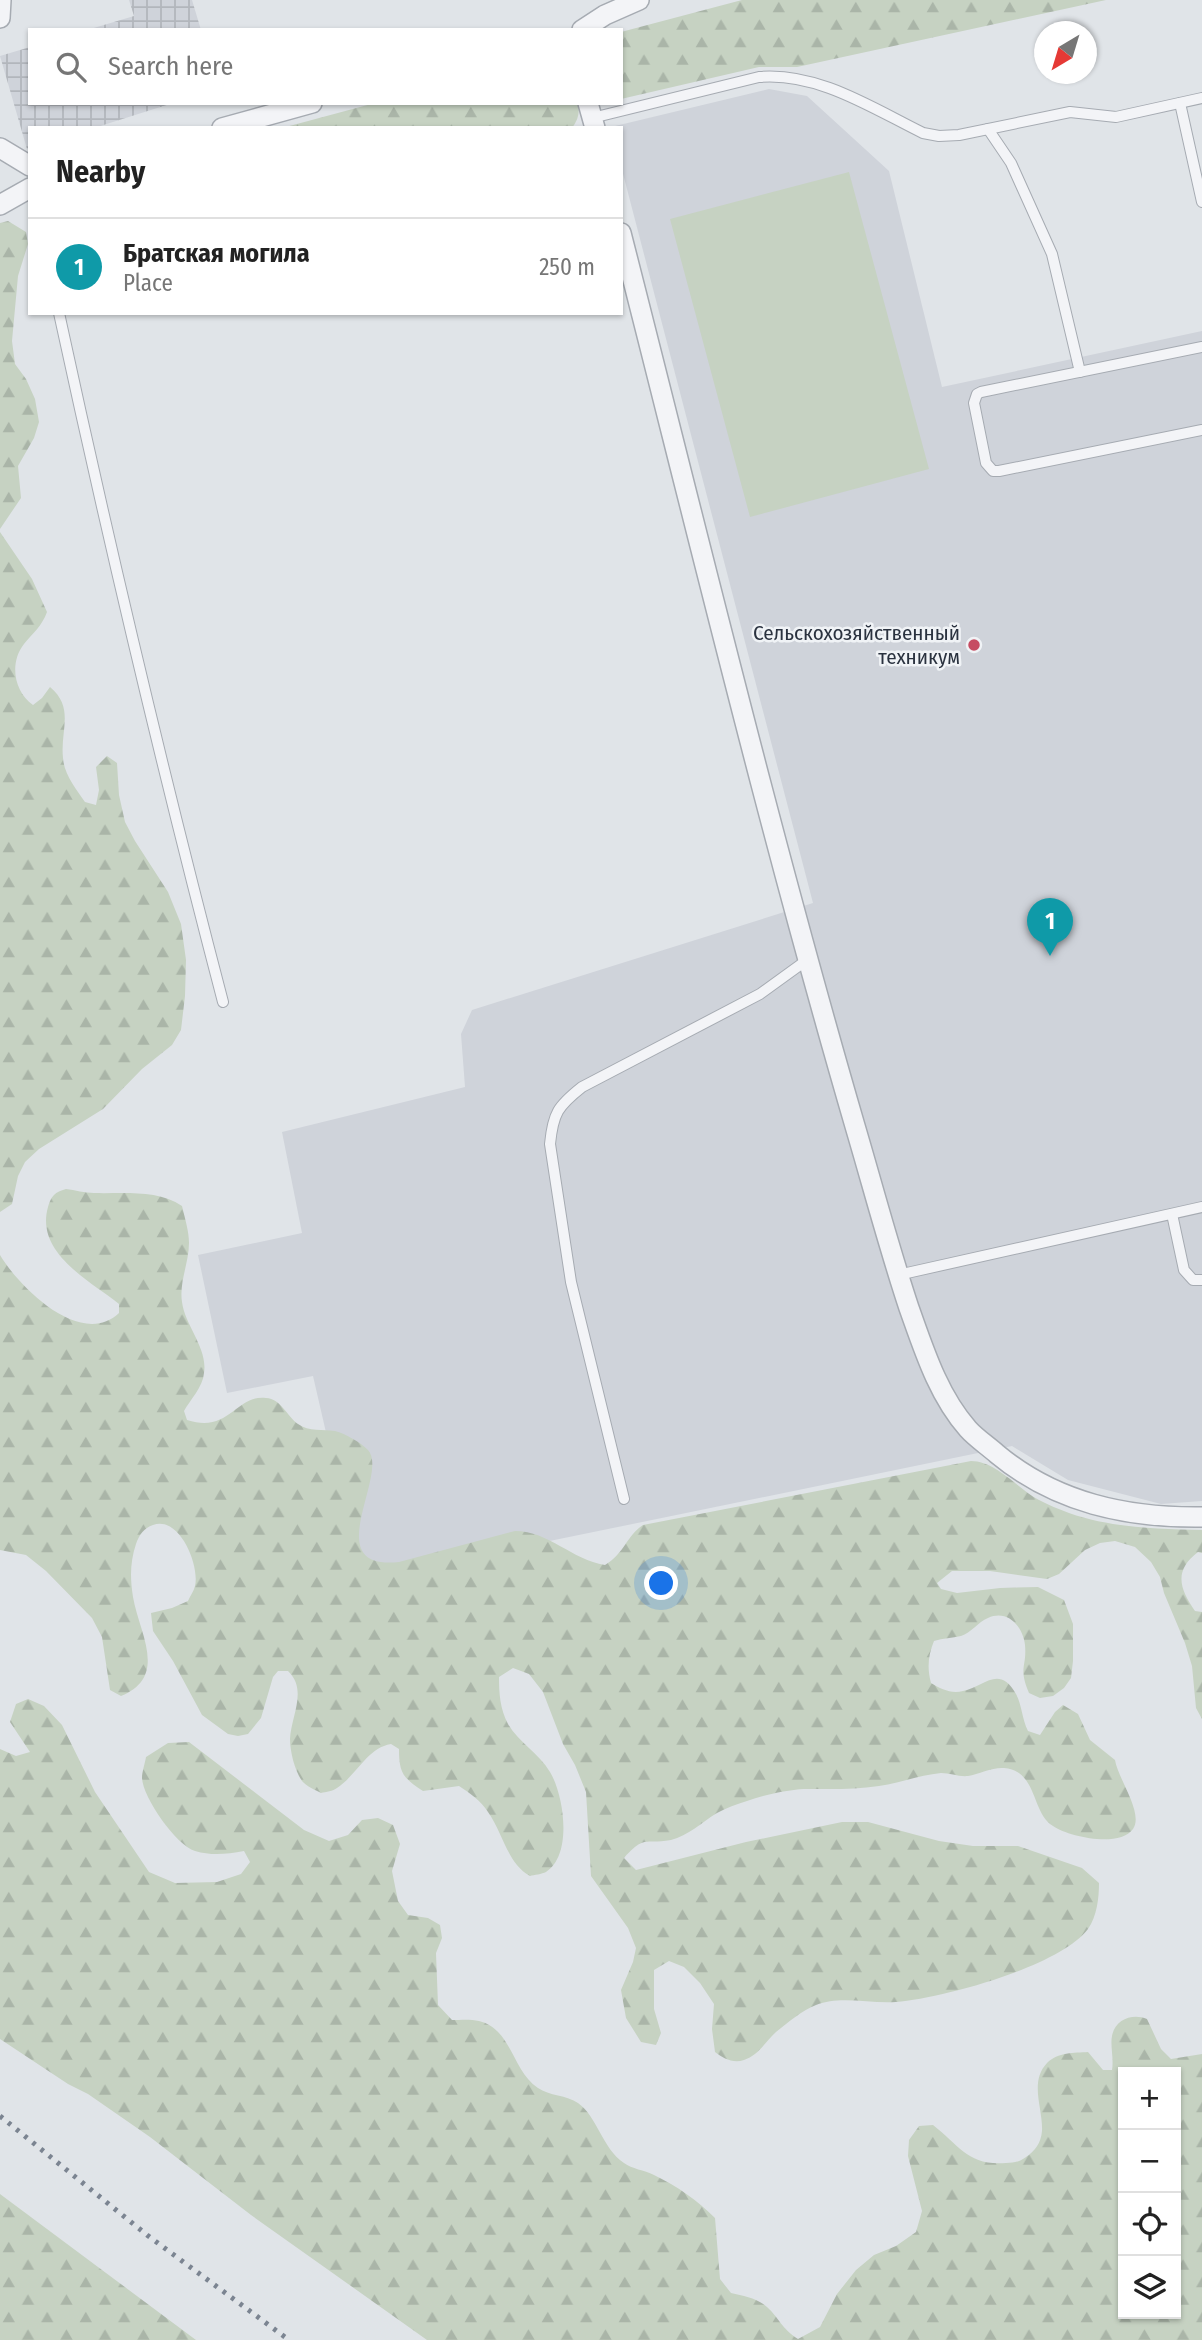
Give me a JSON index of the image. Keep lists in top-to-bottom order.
{
  "places": ["Сельскохозяйственный техникум"],
  "north": "bottom left",
  "page": {
    "search": "Search here",
    "heading": "Nearby",
    "list": [
      {
        "mark": "1",
        "name": "Братская могила",
        "note": "Place",
        "value": "250 m"
      }
    ],
    "pins": "1",
    "map_buttons": ["+", "−"]
  }
}
